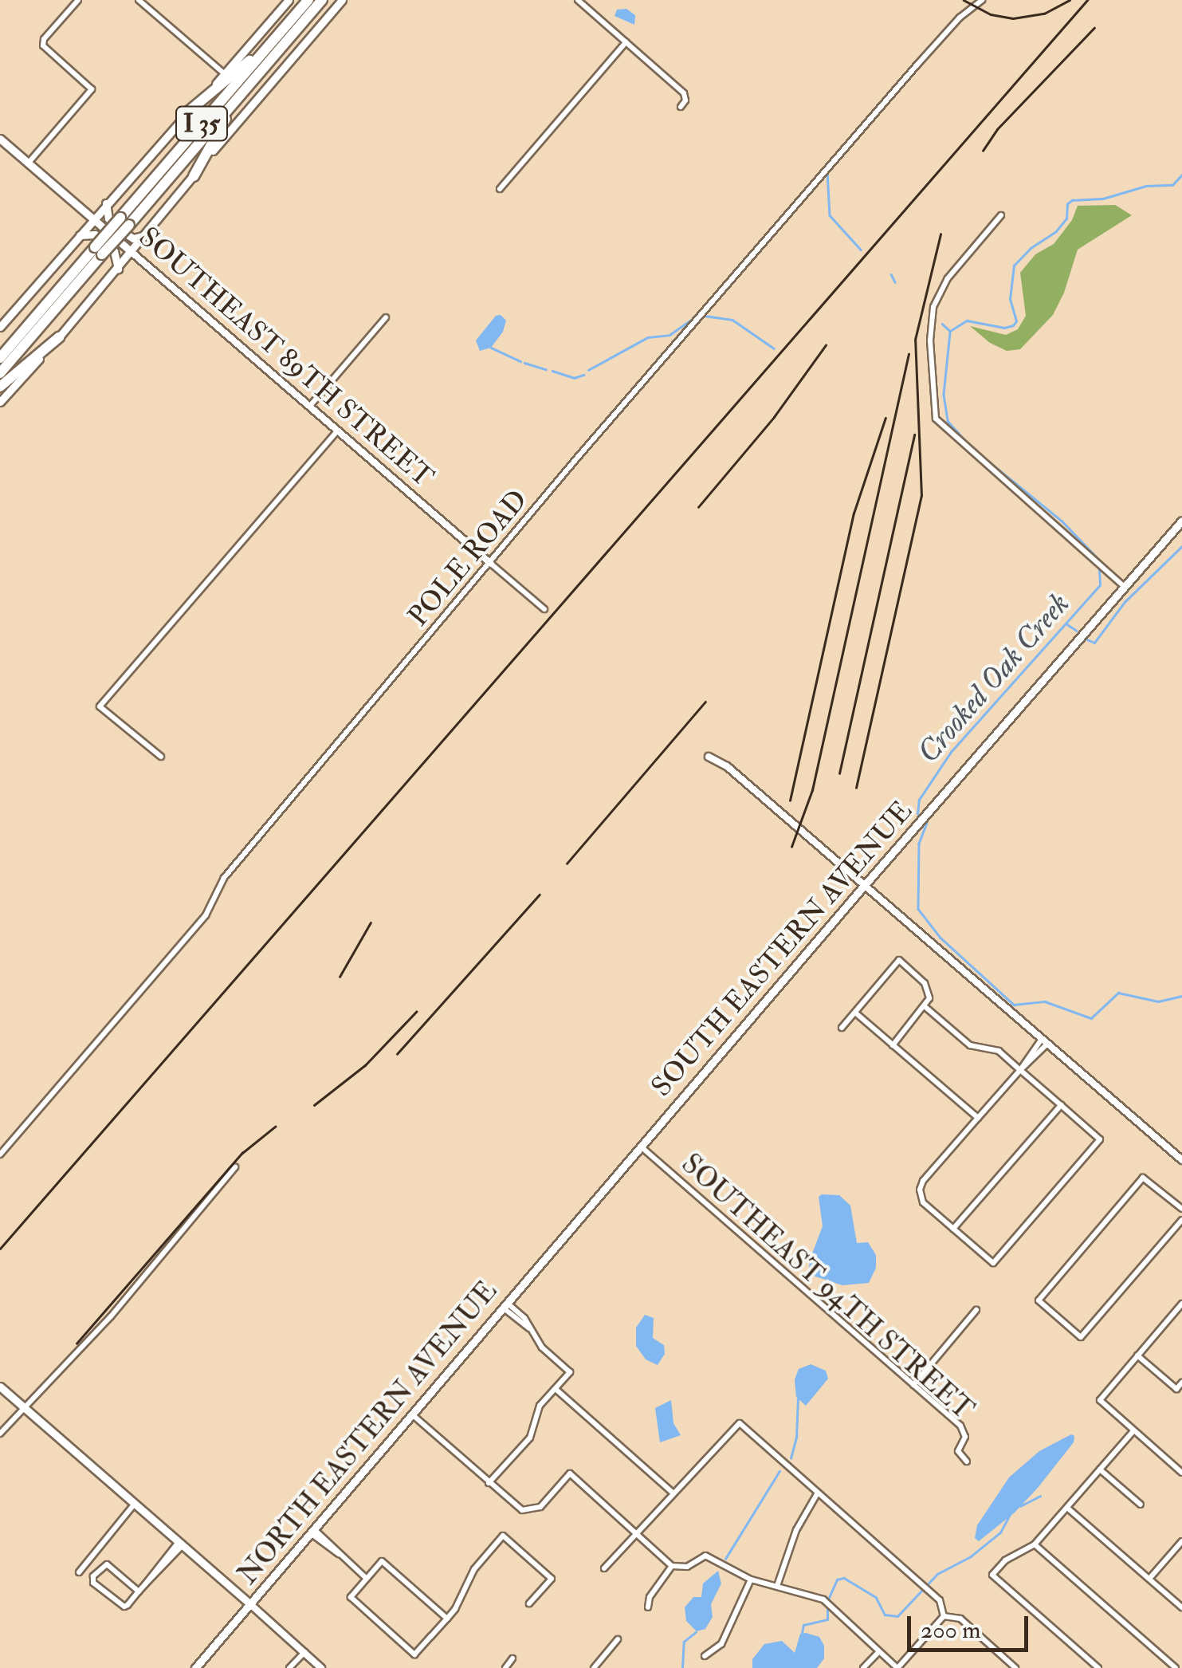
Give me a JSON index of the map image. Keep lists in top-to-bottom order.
{
  "streets": {
    "highway": ["I 35"],
    "main road": ["SOUTHEAST 89TH STREET", "SOUTH EASTERN AVENUE", "NORTH EASTERN AVENUE"],
    "street": ["POLE ROAD", "SOUTHEAST 94TH STREET"]
  },
  "crossings": [
    ["SOUTHEAST 89TH STREET", "POLE ROAD"],
    ["SOUTH EASTERN AVENUE", "SOUTHEAST 94TH STREET"],
    ["SOUTH EASTERN AVENUE", "NORTH EASTERN AVENUE"]
  ],
  "water": ["Crooked Oak Creek"],
  "scale_bar": "200 m"
}
